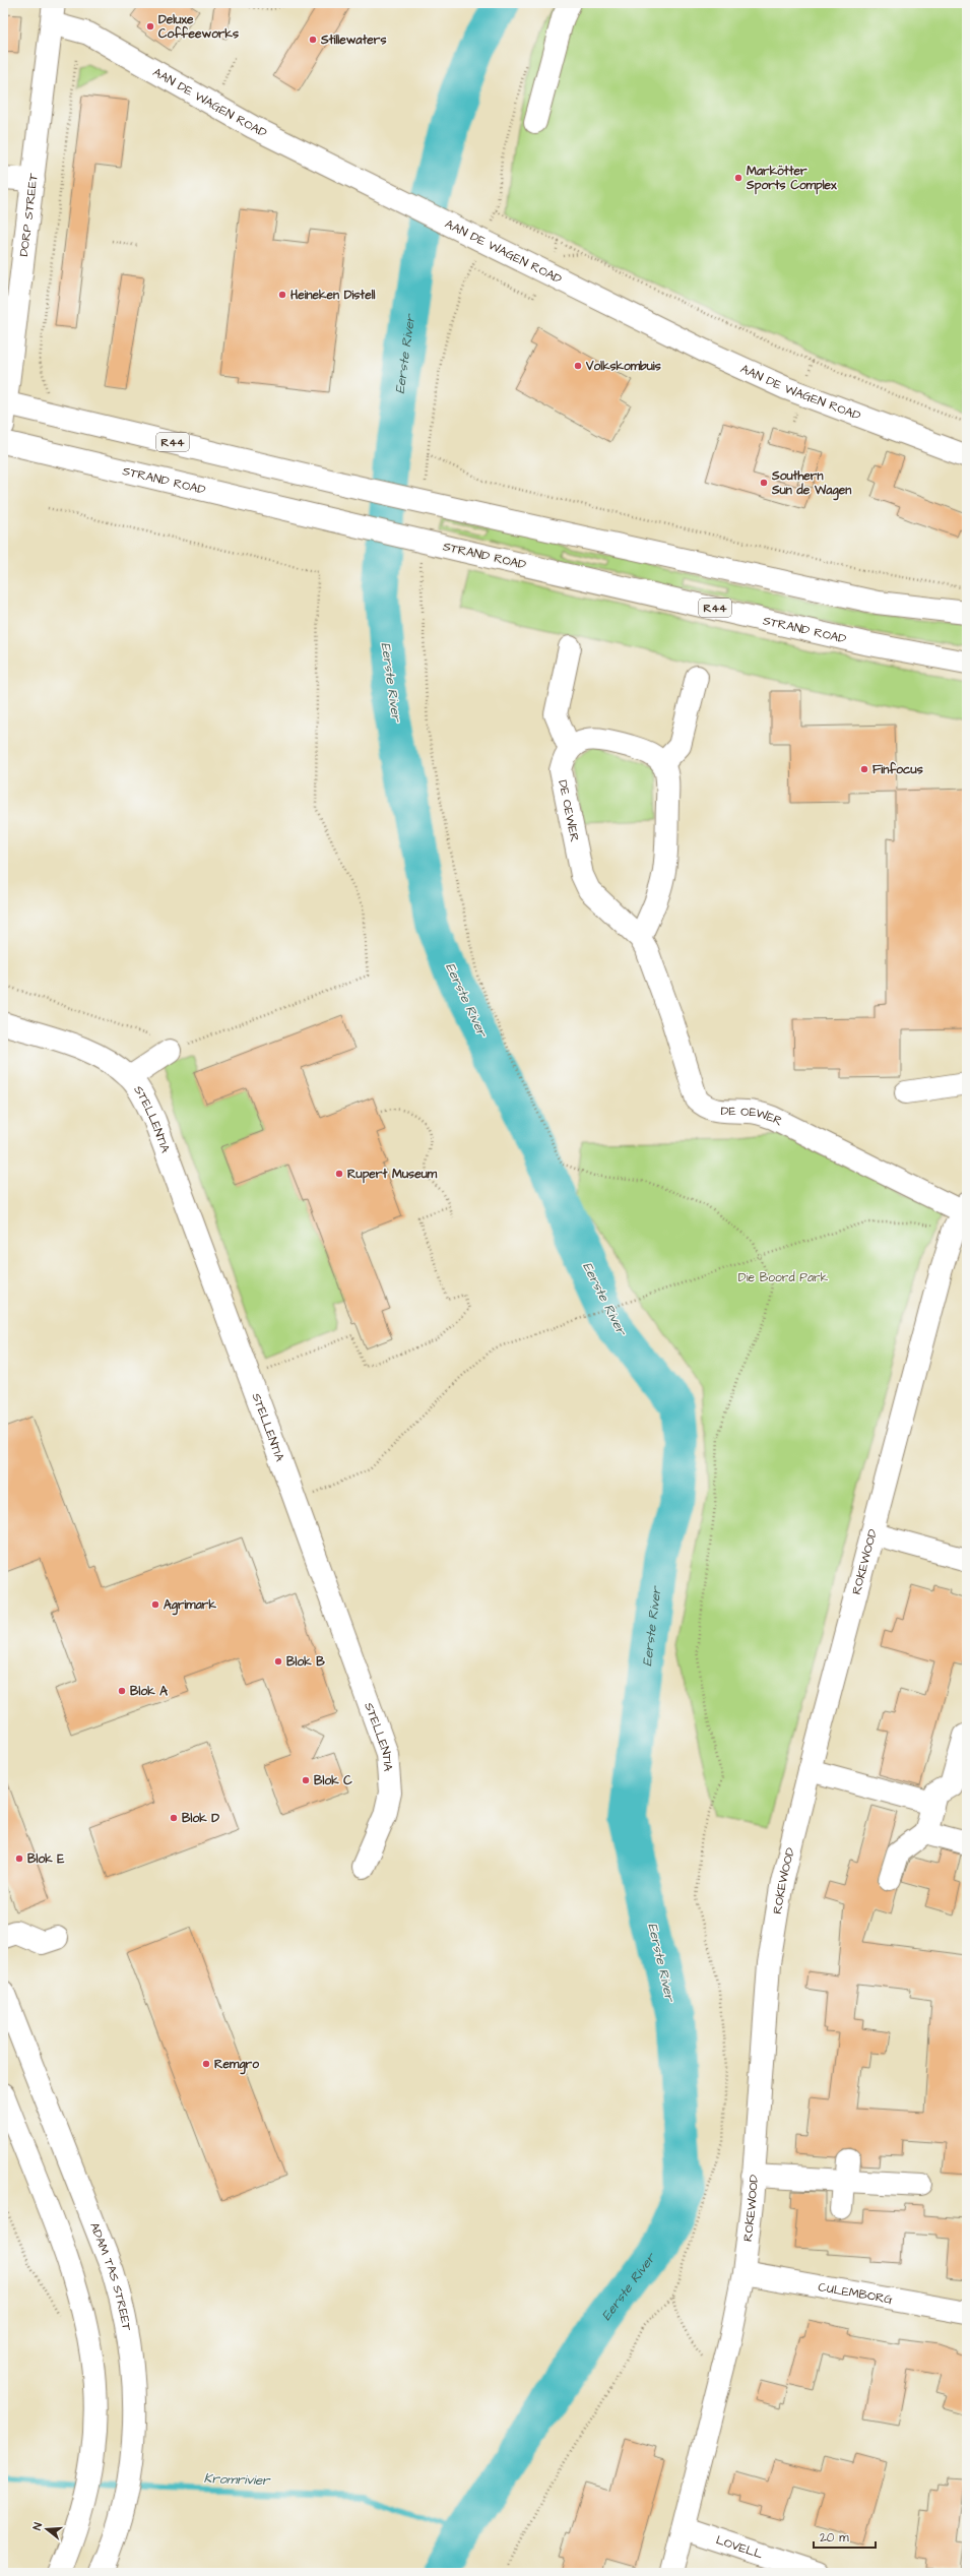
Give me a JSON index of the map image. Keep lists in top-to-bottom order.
{
  "streets": {
    "street": [
      "AAN DE WAGEN ROAD",
      "DORP STREET",
      "R44",
      "STRAND ROAD",
      "DE OEWER",
      "STELLENTIA",
      "ROKEWOOD",
      "ADAM TAS STREET",
      "CULEMBORG",
      "LOVELL"
    ]
  },
  "crossings": [
    ["AAN DE WAGEN ROAD", "DORP STREET"],
    ["DORP STREET", "R44"],
    ["DE OEWER", "ROKEWOOD"],
    ["ROKEWOOD", "CULEMBORG"],
    ["ROKEWOOD", "LOVELL"]
  ],
  "water": ["Eerste River", "Kromrivier"],
  "parks": ["Die Boord Park"],
  "places": [
    "Deluxe Coffeeworks",
    "Stillewaters",
    "Markötter Sports Complex",
    "Heineken Distell",
    "Volkskombuis",
    "Southern Sun de Wagen",
    "Finfocus",
    "Rupert Museum",
    "Agrimark",
    "Blok B",
    "Blok A",
    "Blok C",
    "Blok D",
    "Blok E",
    "Remgro"
  ],
  "scale_bar": "20 m",
  "north": "left"
}
